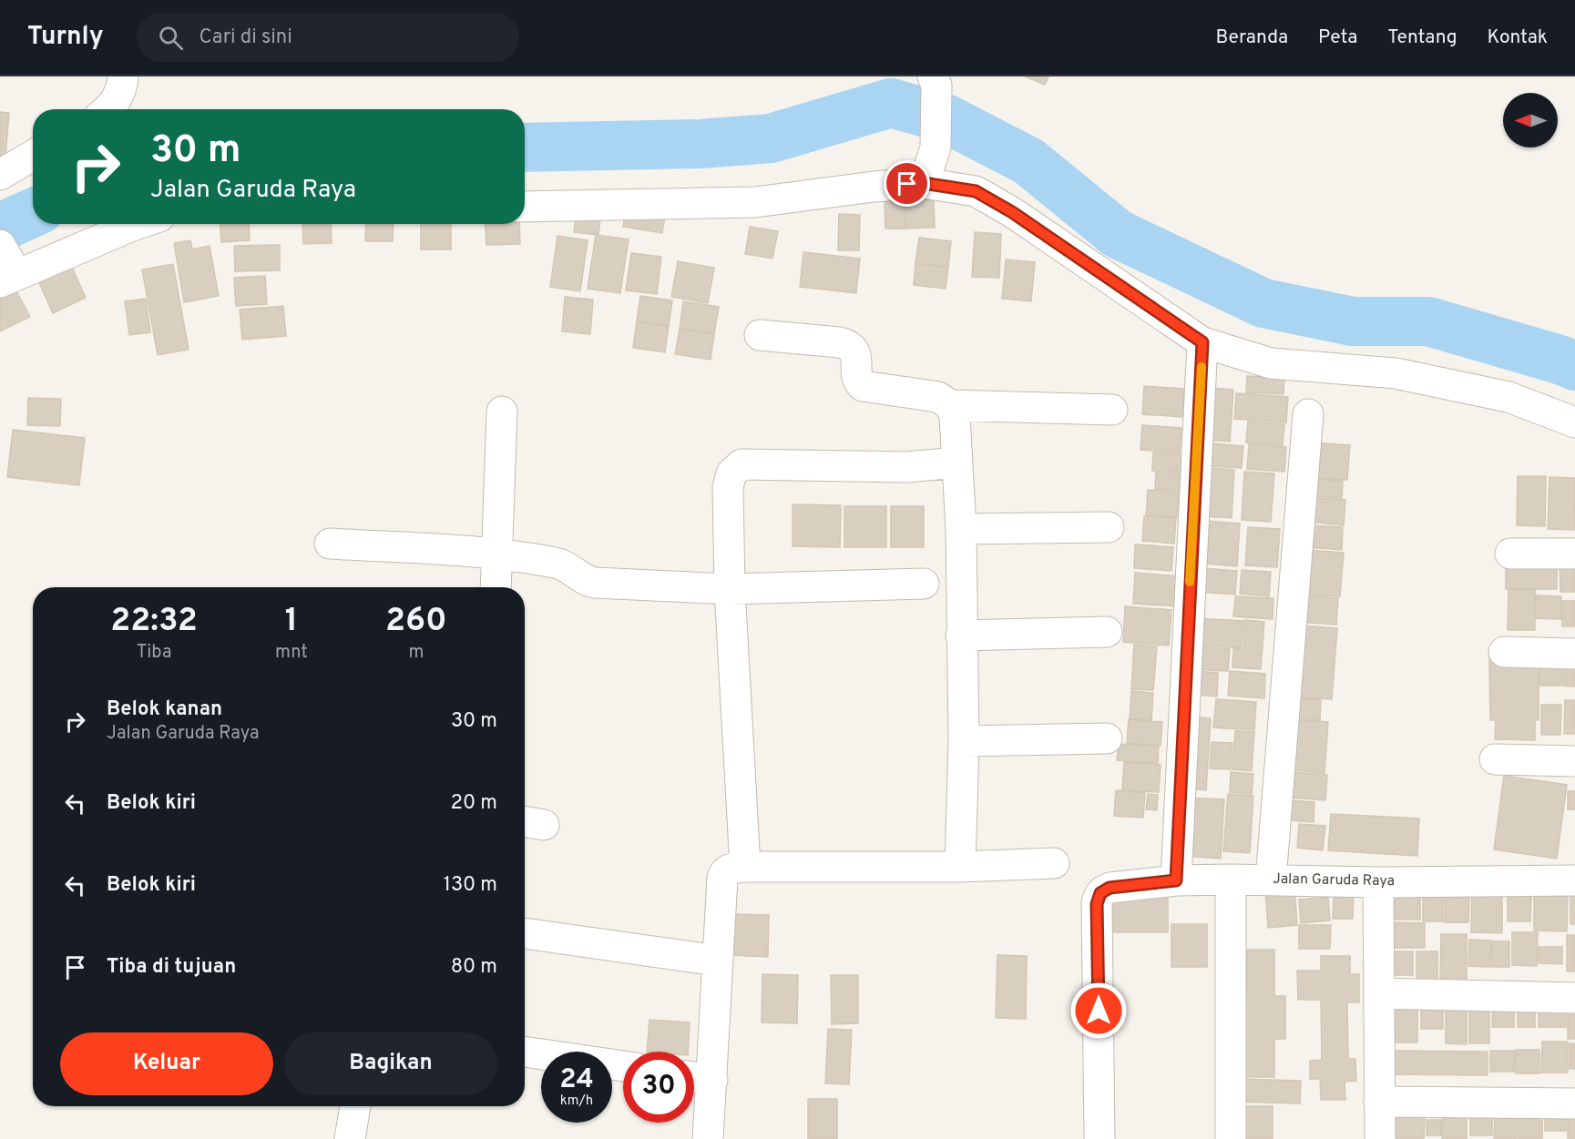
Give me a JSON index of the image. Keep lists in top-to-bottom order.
{
  "streets": {
    "street": ["Jalan Garuda Raya"]
  },
  "north": "left",
  "page": {
    "header": "Turnly",
    "search": "Cari di sini",
    "nav": [
      "Beranda",
      "Peta",
      "Tentang",
      "Kontak"
    ],
    "turn": ["30 m", "Jalan Garuda Raya"],
    "eta": [
      "22:32",
      "Tiba",
      "1",
      "mnt",
      "260",
      "m"
    ],
    "list": [
      {
        "name": "Belok kanan",
        "note": "Jalan Garuda Raya",
        "value": "30 m"
      },
      {
        "name": "Belok kiri",
        "value": "20 m"
      },
      {
        "name": "Belok kiri",
        "value": "130 m"
      },
      {
        "name": "Tiba di tujuan",
        "value": "80 m"
      }
    ],
    "buttons": ["Keluar", "Bagikan"],
    "speed": "24 km/h",
    "limit": "30"
  }
}
